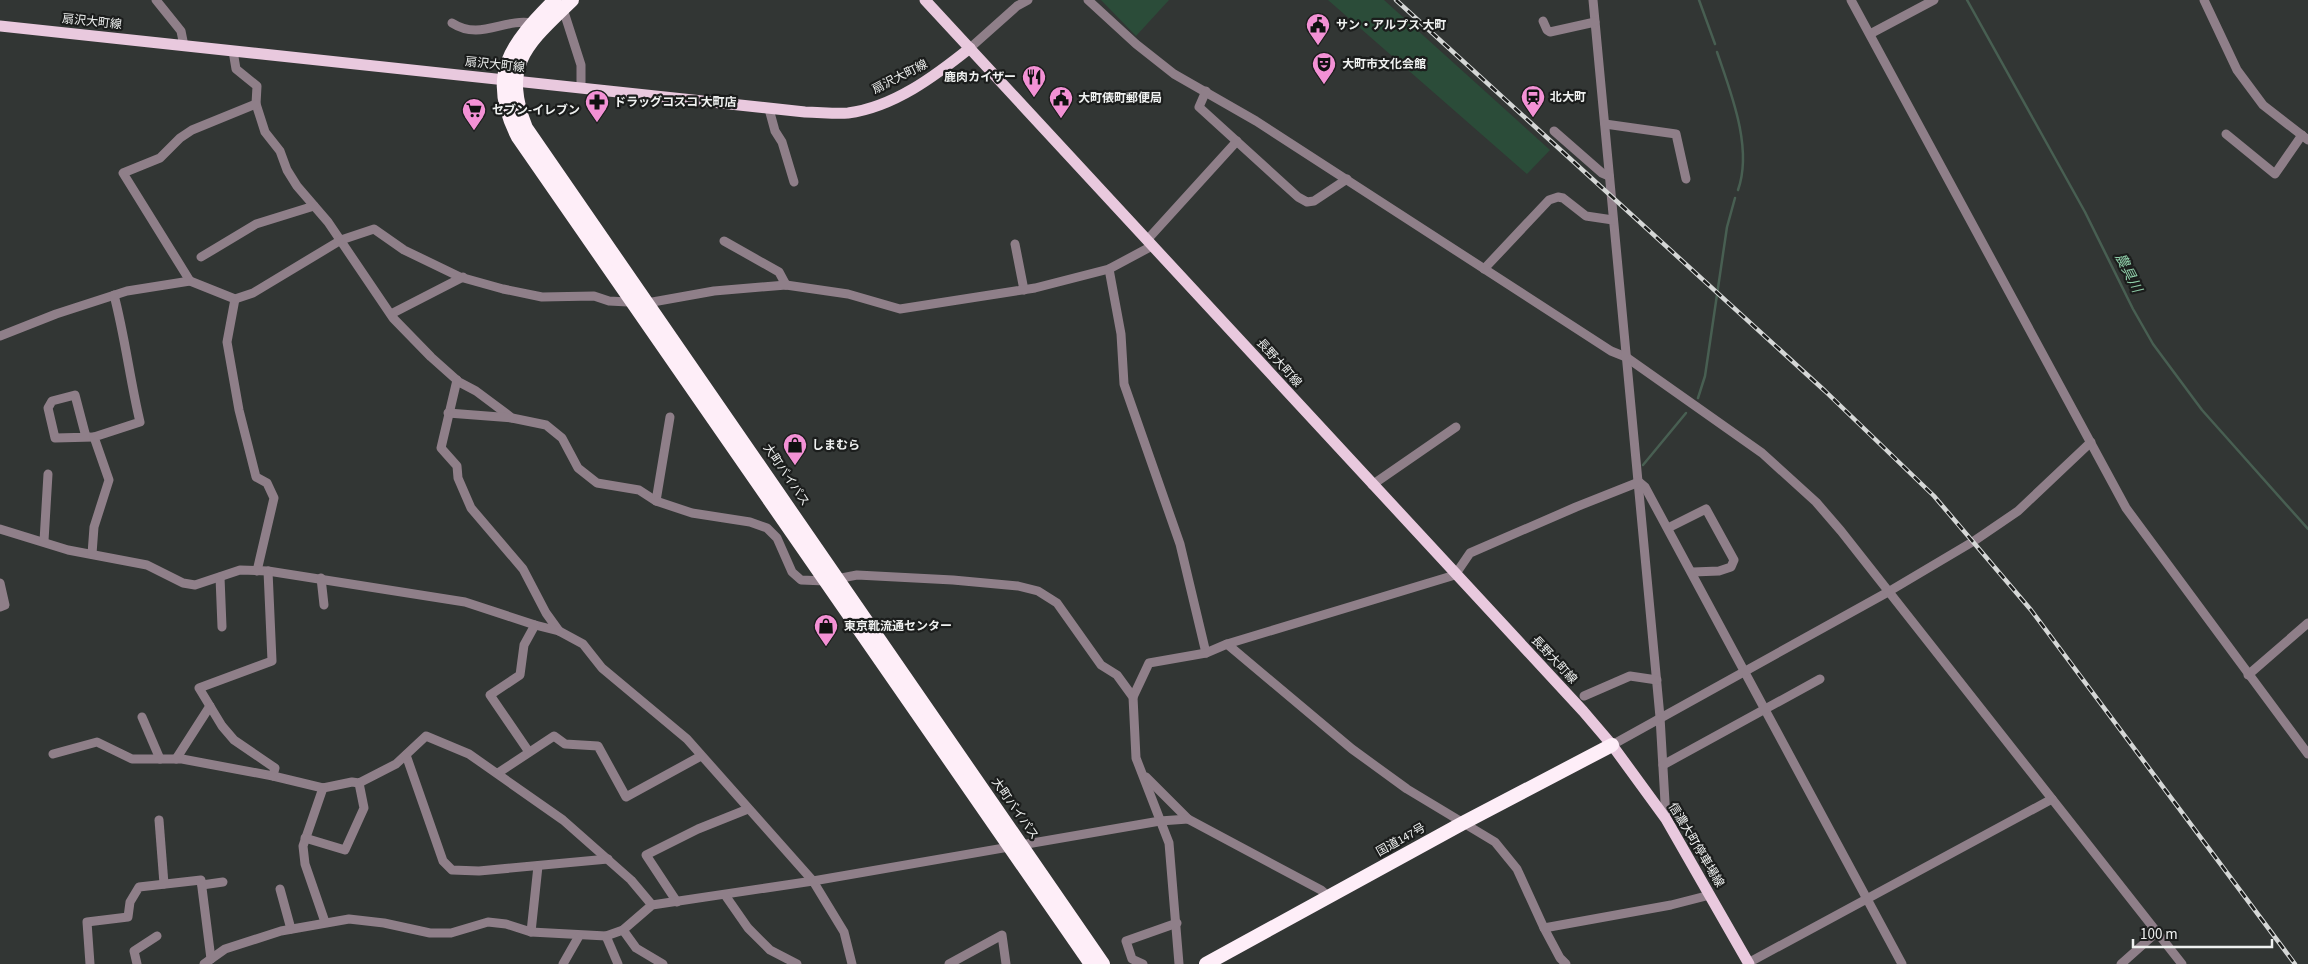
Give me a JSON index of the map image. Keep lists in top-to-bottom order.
{
  "streets": {
    "highway": ["大町バイパス", "国道147号"],
    "main road": ["扇沢大町線", "長野大町線", "信濃大町停車場線"]
  },
  "crossings": [
    ["扇沢大町線", "長野大町線"],
    ["扇沢大町線", "大町バイパス"],
    ["長野大町線", "国道147号"],
    ["長野大町線", "信濃大町停車場線"],
    ["国道147号", "信濃大町停車場線"]
  ],
  "water": ["農具川"],
  "places": {
    "public building": ["サン・アルプス 大町", "大町俵町郵便局"],
    "theatre": ["大町市文化会館"],
    "restaurant": ["鹿肉カイザー"],
    "station": ["北大町"],
    "pharmacy": ["ドラッグコスコ 大町店"],
    "supermarket": ["セブン-イレブン"],
    "shop": ["しまむら", "東京靴流通センター"]
  },
  "scale_bar": "100 m"
}
